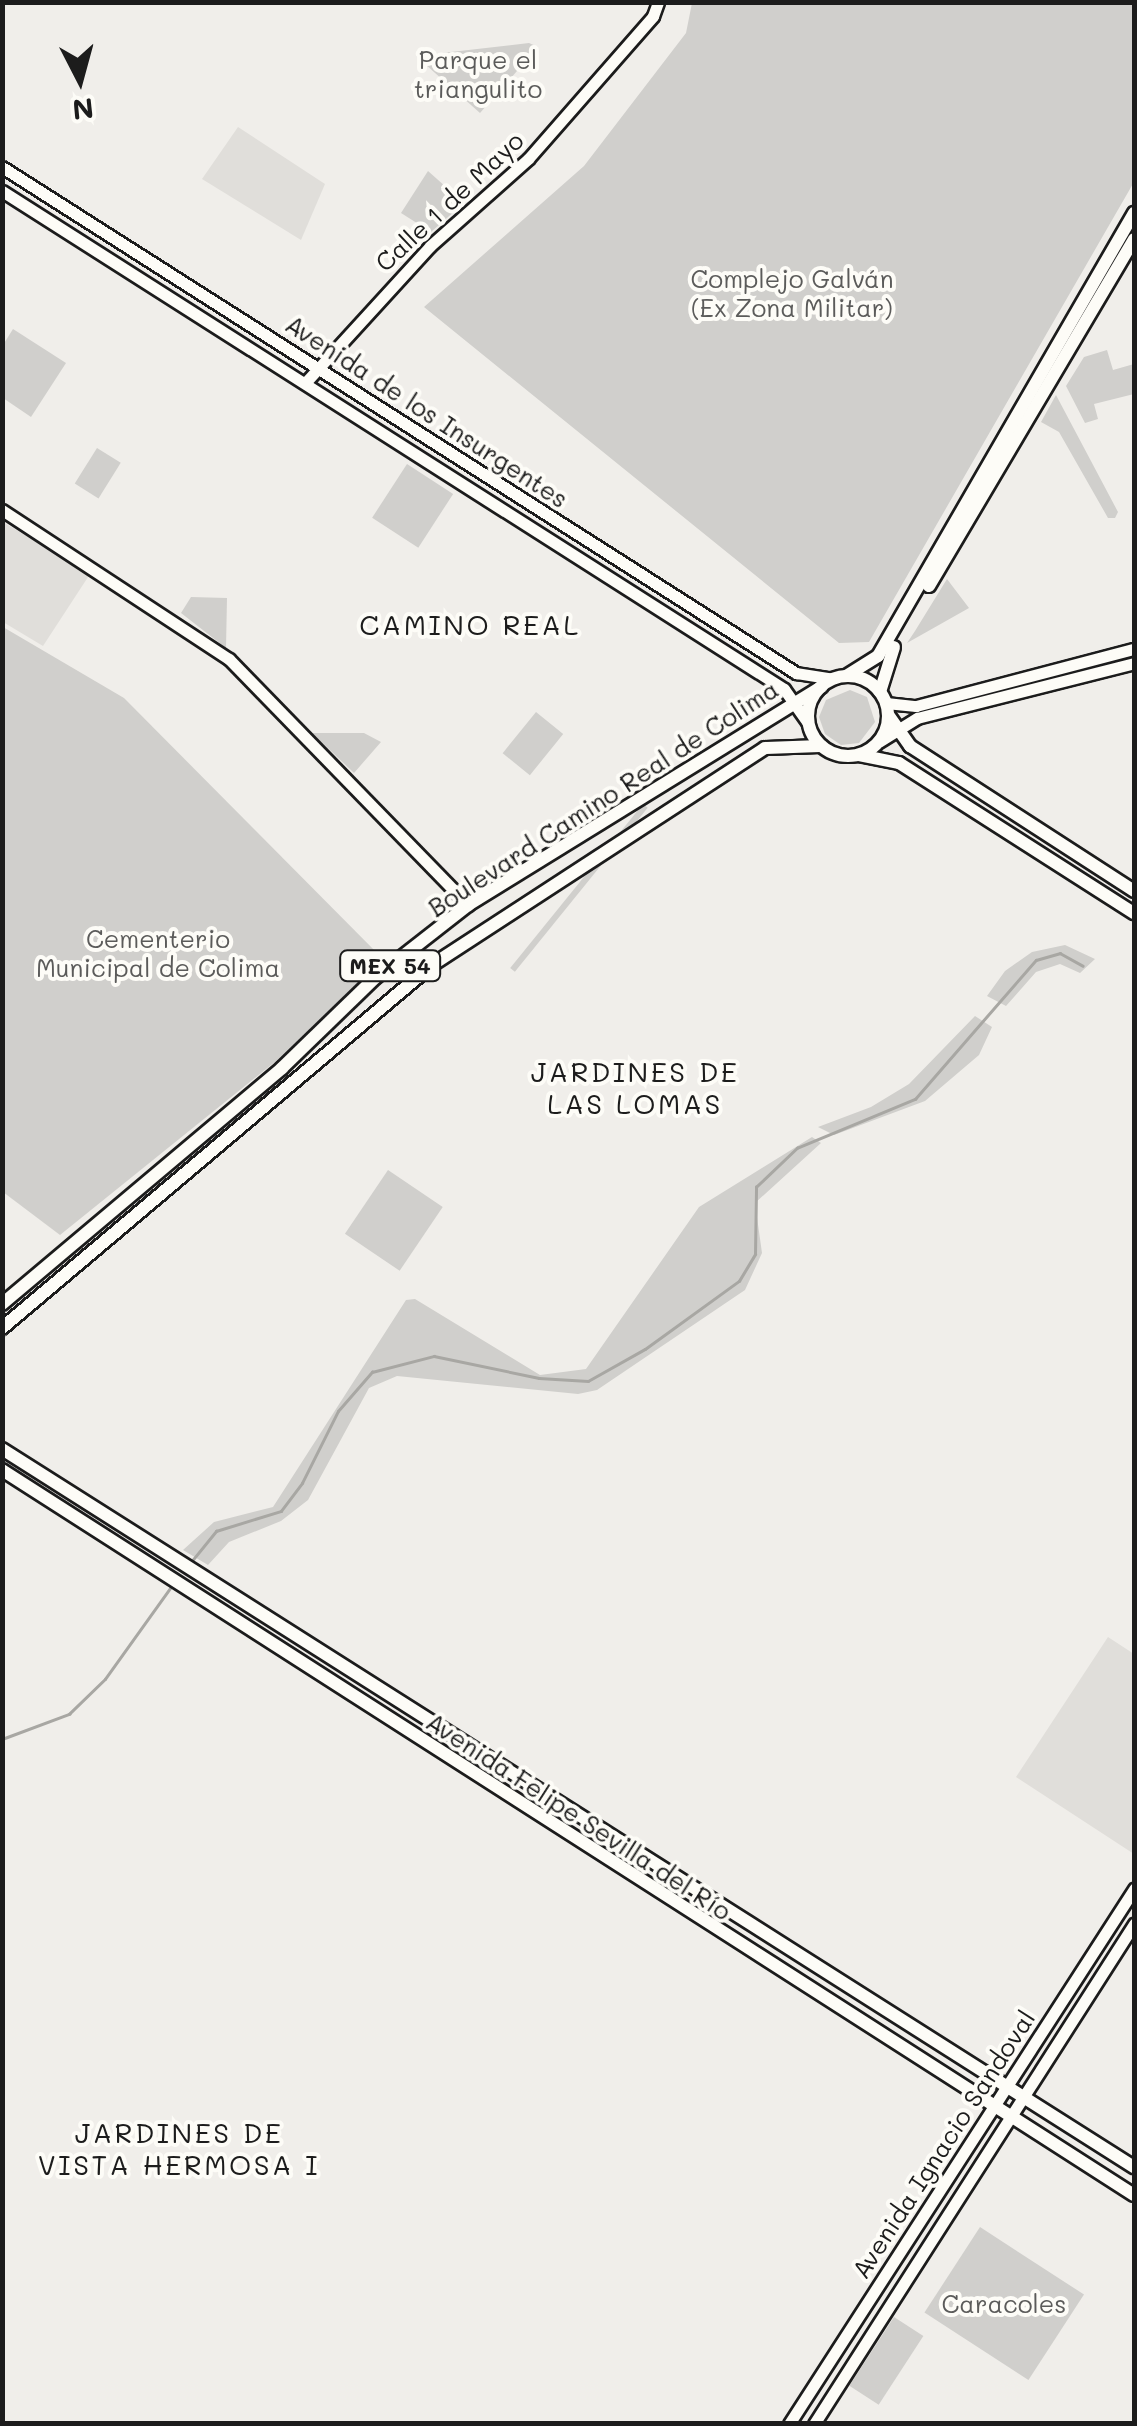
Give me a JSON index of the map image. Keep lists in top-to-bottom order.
{
  "streets": {
    "main road": ["Boulevard Camino Real de Colima", "MEX 54", "Avenida Felipe Sevilla del Río"],
    "street": ["Calle 1 de Mayo", "Avenida de los Insurgentes", "Avenida Ignacio Sandoval"]
  },
  "crossings": [
    ["Calle 1 de Mayo", "Avenida de los Insurgentes"],
    ["Avenida de los Insurgentes", "Boulevard Camino Real de Colima"],
    ["Avenida Felipe Sevilla del Río", "Avenida Ignacio Sandoval"]
  ],
  "districts": ["CAMINO REAL", "JARDINES DE LAS LOMAS", "JARDINES DE VISTA HERMOSA I"],
  "parks": [
    "Parque el triangulito",
    "Complejo Galván (Ex Zona Militar)",
    "Cementerio Municipal de Colima",
    "Caracoles"
  ],
  "north": "bottom"
}
